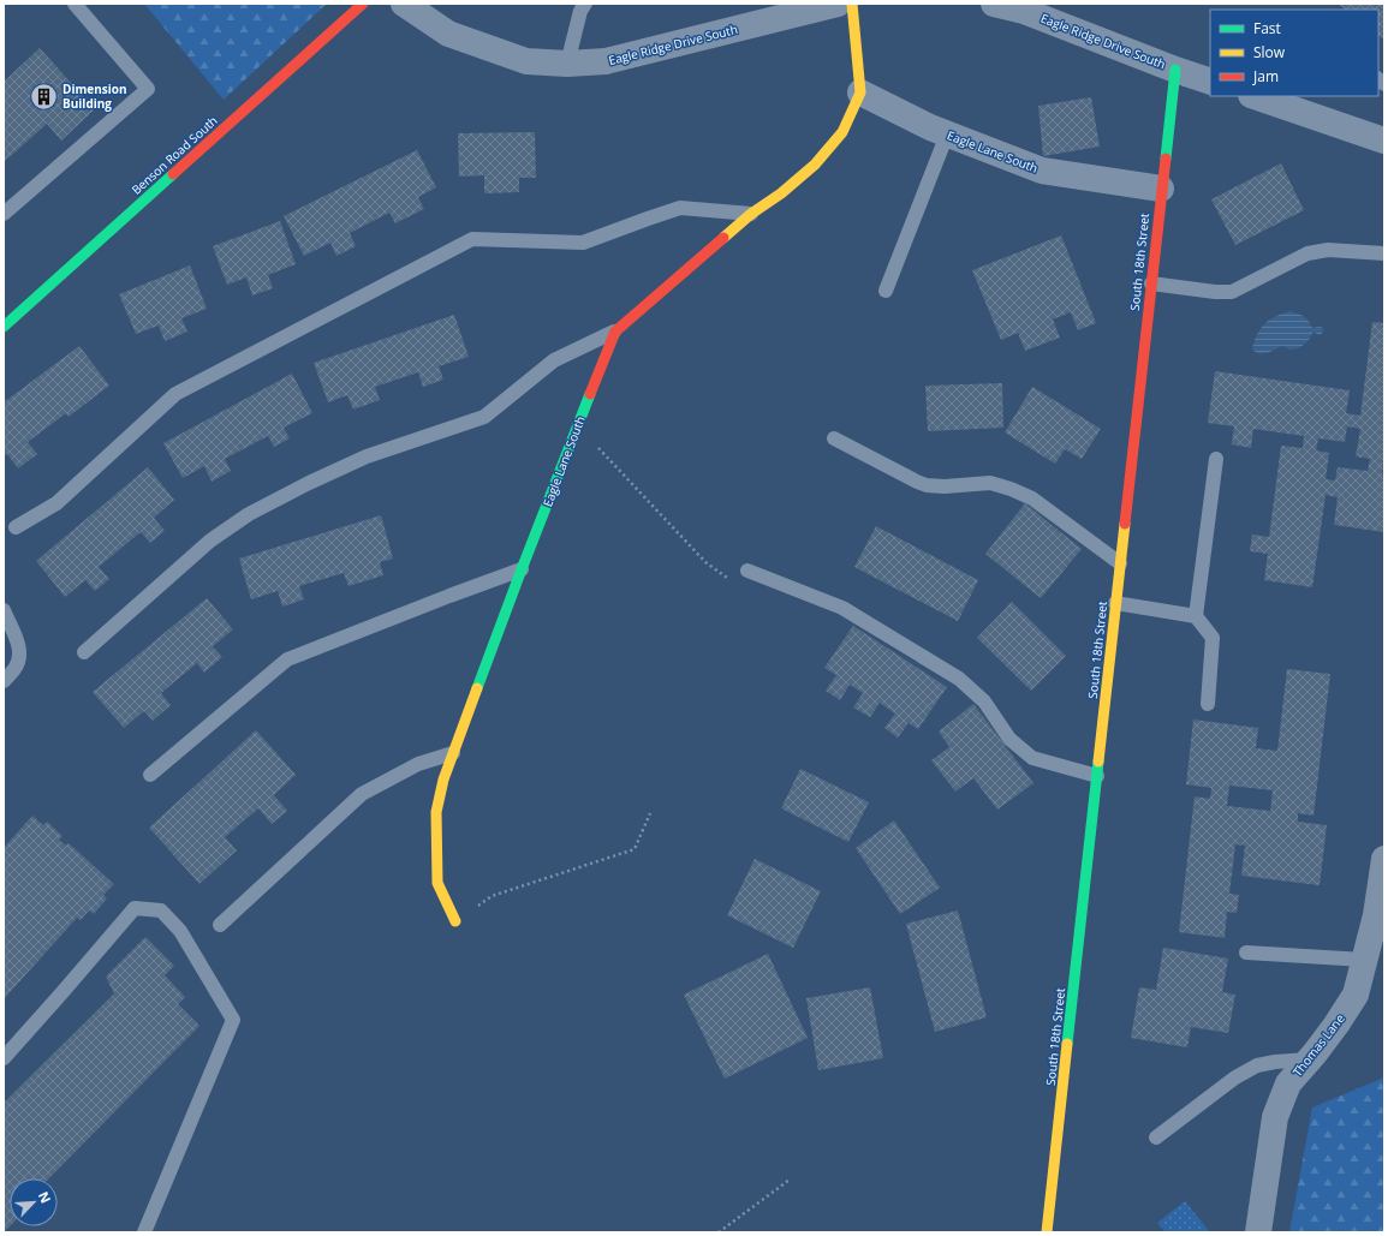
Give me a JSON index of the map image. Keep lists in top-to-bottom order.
{
  "streets": {
    "street": [
      "Eagle Ridge Drive South",
      "Eagle Lane South",
      "Benson Road South",
      "South 18th Street",
      "Thomas Lane"
    ]
  },
  "crossings": [
    ["Eagle Ridge Drive South", "South 18th Street"],
    ["Eagle Lane South", "South 18th Street"]
  ],
  "places": {
    "building": ["Dimension Building"]
  },
  "legend": ["Fast", "Slow", "Jam"],
  "north": "top right"
}
